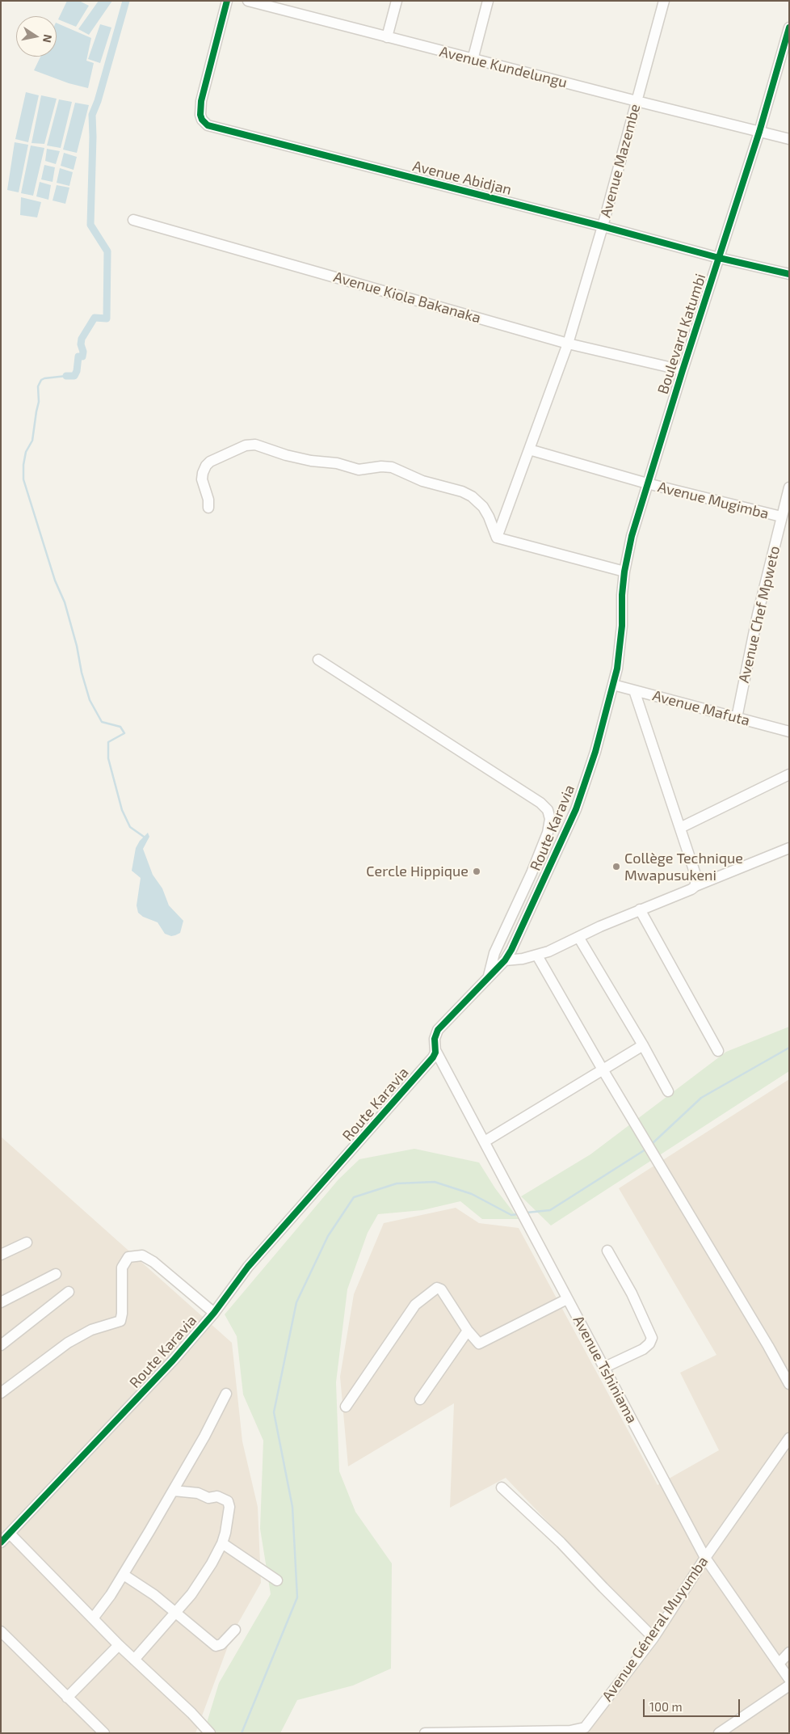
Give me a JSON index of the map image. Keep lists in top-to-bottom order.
{
  "streets": {
    "street": [
      "Avenue Kundelungu",
      "Avenue Mazembe",
      "Avenue Abidjan",
      "Avenue Kiola Bakanaka",
      "Boulevard Katumbi",
      "Avenue Mugimba",
      "Avenue Chef Mpweto",
      "Avenue Mafuta",
      "Route Karavia",
      "Avenue Tshiniama",
      "Avenue Géneral Muyumba"
    ]
  },
  "crossings": [
    ["Avenue Kundelungu", "Avenue Mazembe"],
    ["Avenue Kundelungu", "Boulevard Katumbi"],
    ["Avenue Mazembe", "Avenue Abidjan"],
    ["Avenue Mazembe", "Avenue Kiola Bakanaka"],
    ["Avenue Mazembe", "Avenue Mugimba"],
    ["Avenue Abidjan", "Boulevard Katumbi"],
    ["Avenue Kiola Bakanaka", "Boulevard Katumbi"],
    ["Boulevard Katumbi", "Avenue Mugimba"],
    ["Boulevard Katumbi", "Route Karavia"],
    ["Avenue Mugimba", "Avenue Chef Mpweto"],
    ["Avenue Chef Mpweto", "Avenue Mafuta"],
    ["Avenue Mafuta", "Route Karavia"],
    ["Route Karavia", "Avenue Tshiniama"],
    ["Avenue Tshiniama", "Avenue Géneral Muyumba"]
  ],
  "places": ["Collège Technique Mwapusukeni", "Cercle Hippique"],
  "scale_bar": "100 m",
  "north": "right"
}
